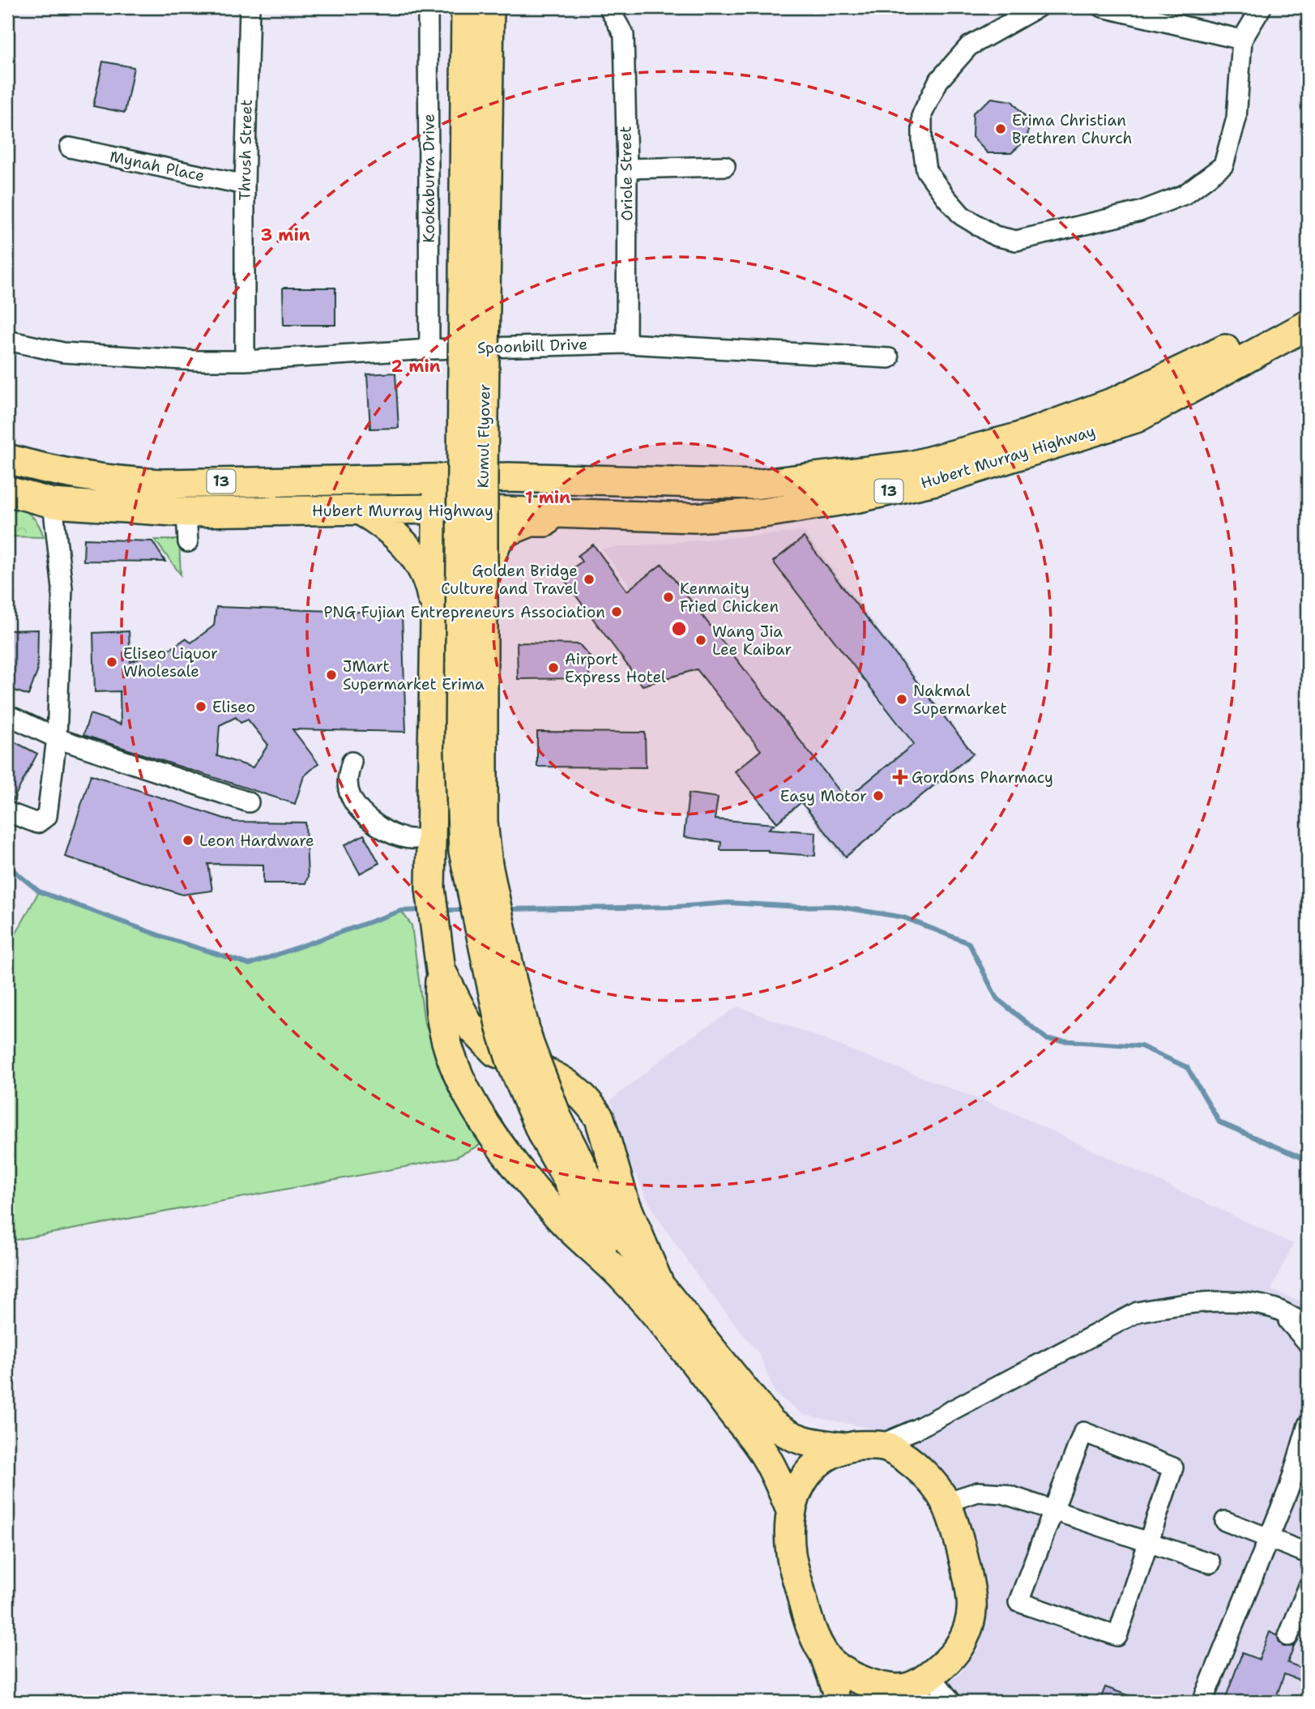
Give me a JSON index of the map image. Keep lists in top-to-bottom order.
{
  "streets": {
    "highway": ["Kumul Flyover", "Hubert Murray Highway", "13"],
    "street": [
      "Thrush Street",
      "Mynah Place",
      "Oriole Street",
      "Kookaburra Drive",
      "Spoonbill Drive"
    ]
  },
  "crossings": [
    ["Thrush Street", "Mynah Place"],
    ["Thrush Street", "Spoonbill Drive"],
    ["Oriole Street", "Spoonbill Drive"],
    ["Kookaburra Drive", "Spoonbill Drive"]
  ],
  "places": {
    "other": [
      "Erima Christian Brethren Church",
      "Golden Bridge Culture and Travel",
      "Kenmaity Fried Chicken",
      "PNG Fujian Entrepreneurs Association",
      "Wang Jia Lee Kaibar",
      "Eliseo Liquor Wholesale",
      "Airport Express Hotel",
      "JMart Supermarket Erima",
      "Nakmal Supermarket",
      "Eliseo",
      "Easy Motor",
      "Leon Hardware"
    ],
    "health": ["Gordons Pharmacy"]
  },
  "rings": ["3 min", "2 min", "1 min"]
}
